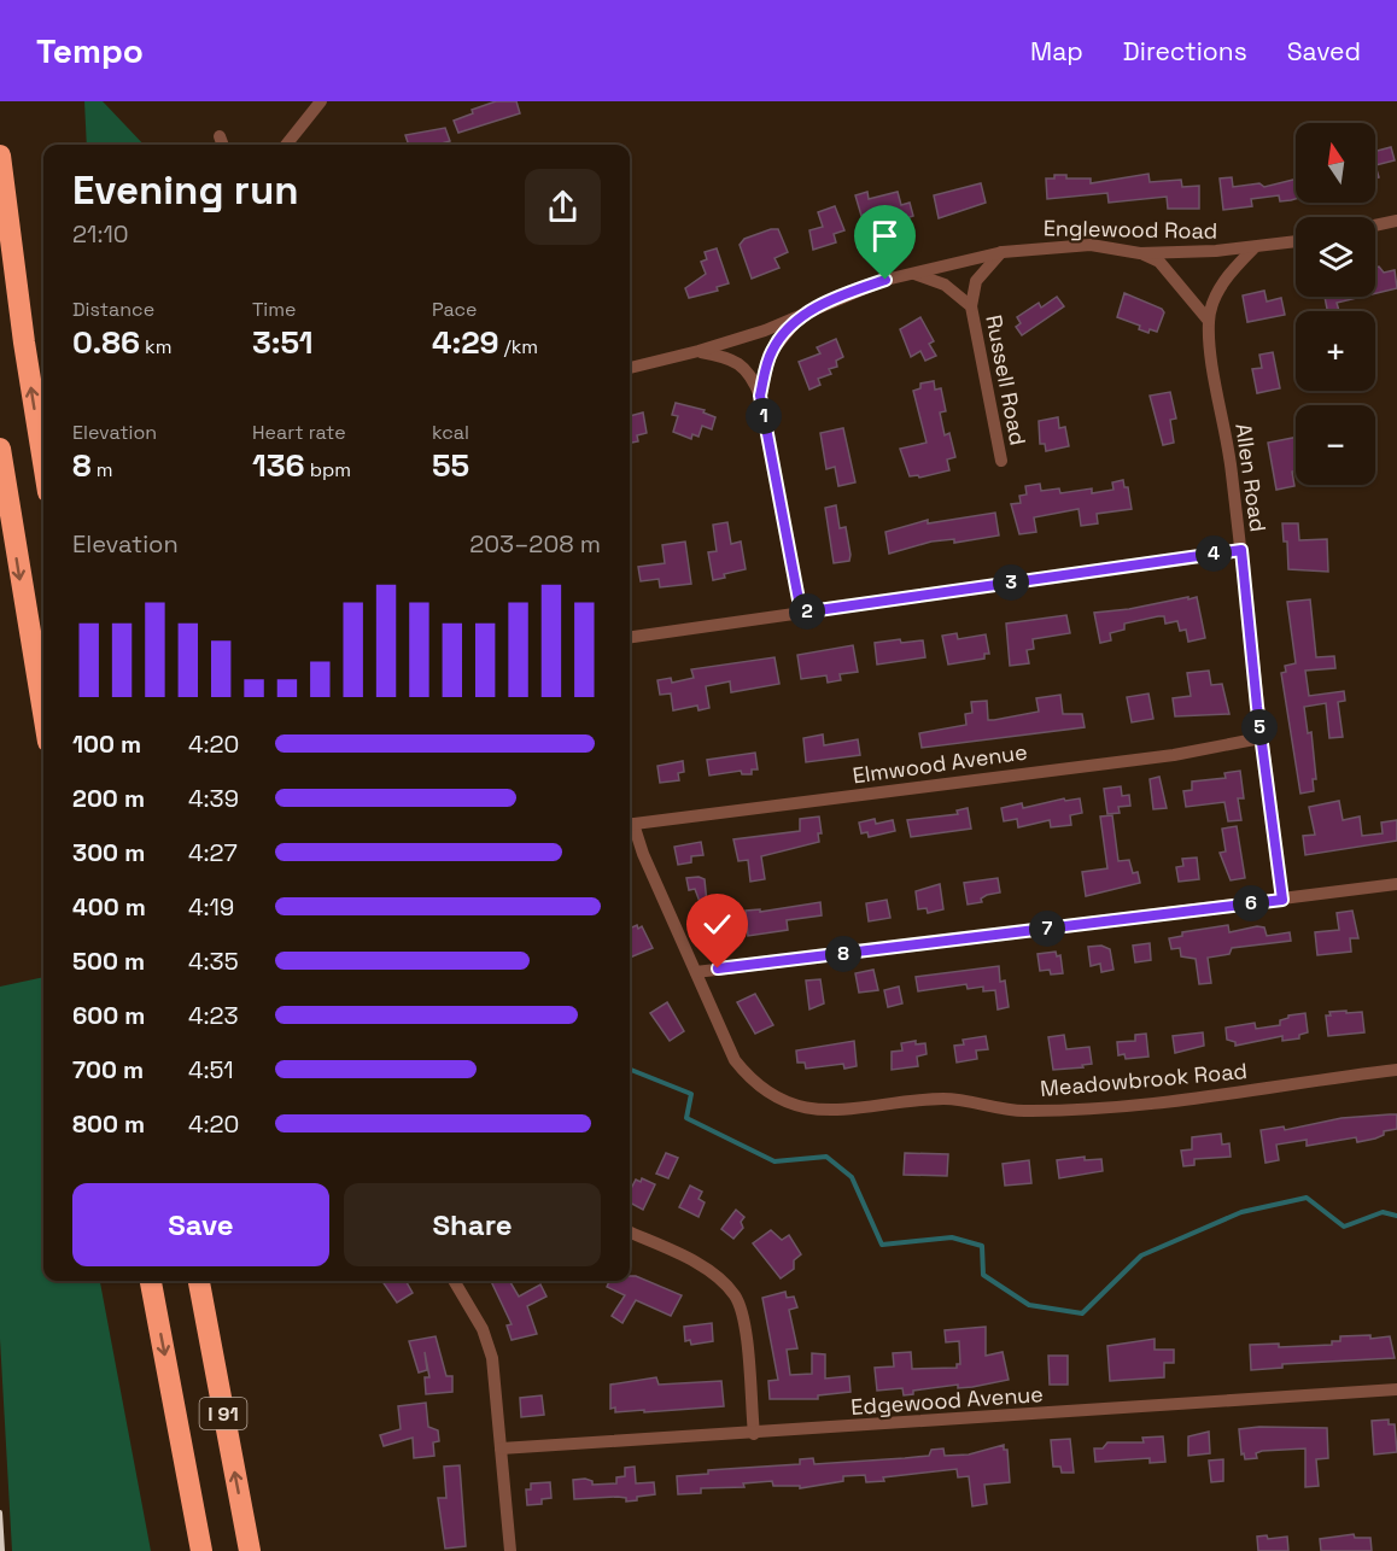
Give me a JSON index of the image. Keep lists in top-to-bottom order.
{
  "streets": {
    "highway": ["I 91"],
    "street": [
      "Englewood Road",
      "Russell Road",
      "Allen Road",
      "Elmwood Avenue",
      "Meadowbrook Road",
      "Edgewood Avenue"
    ]
  },
  "crossings": [
    ["Englewood Road", "Russell Road"],
    ["Englewood Road", "Allen Road"],
    ["Allen Road", "Elmwood Avenue"]
  ],
  "north": "top",
  "page": {
    "header": "Tempo",
    "nav": ["Map", "Directions", "Saved"],
    "map_buttons": ["+", "−"],
    "heading": ["Evening run", "21:10"],
    "stats": [
      ["Distance", "0.86 km"],
      ["Time", "3:51"],
      ["Pace", "4:29 /km"],
      ["Elevation", "8 m"],
      ["Heart rate", "136 bpm"],
      ["kcal", "55"]
    ],
    "pins": [
      "1",
      "4",
      "3",
      "2",
      "5",
      "6",
      "7",
      "8"
    ],
    "chart": ["Elevation", "203–208 m"],
    "list": [
      {
        "name": "100 m",
        "note": "4:20"
      },
      {
        "name": "200 m",
        "note": "4:39"
      },
      {
        "name": "300 m",
        "note": "4:27"
      },
      {
        "name": "400 m",
        "note": "4:19"
      },
      {
        "name": "500 m",
        "note": "4:35"
      },
      {
        "name": "600 m",
        "note": "4:23"
      },
      {
        "name": "700 m",
        "note": "4:51"
      },
      {
        "name": "800 m",
        "note": "4:20"
      }
    ],
    "buttons": ["Save", "Share"]
  }
}
